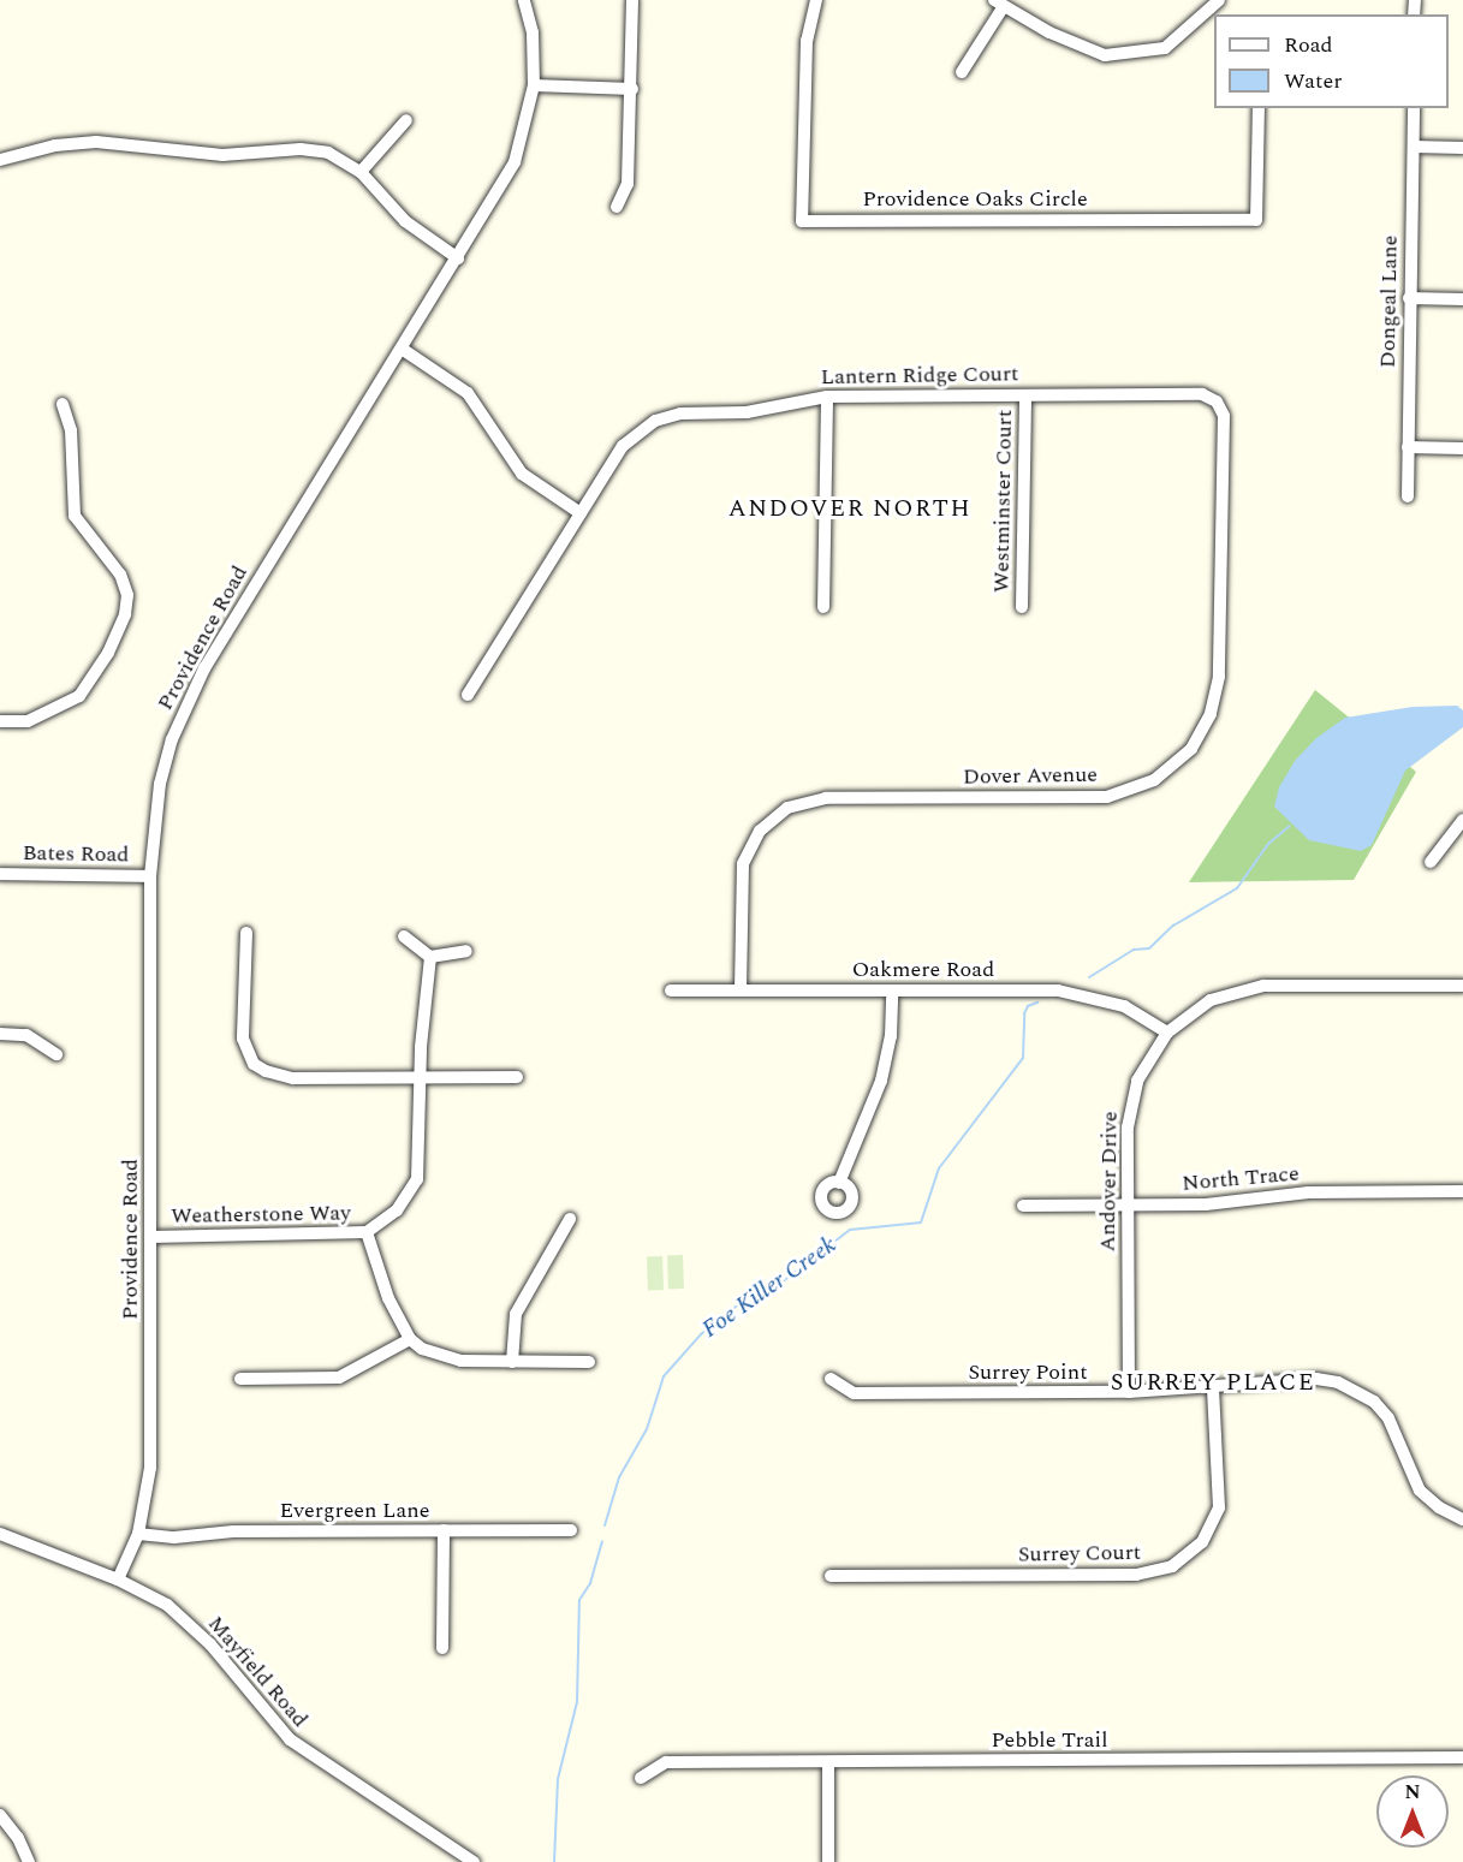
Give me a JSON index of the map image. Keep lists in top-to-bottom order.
{
  "streets": {
    "street": [
      "Providence Oaks Circle",
      "Dongeal Lane",
      "Lantern Ridge Court",
      "Westminster Court",
      "Providence Road",
      "Dover Avenue",
      "Bates Road",
      "Oakmere Road",
      "North Trace",
      "Andover Drive",
      "Weatherstone Way",
      "Surrey Point",
      "Evergreen Lane",
      "Surrey Court",
      "Mayfield Road",
      "Pebble Trail"
    ]
  },
  "crossings": [
    ["Lantern Ridge Court", "Westminster Court"],
    ["Lantern Ridge Court", "Dover Avenue"],
    ["Providence Road", "Bates Road"],
    ["Providence Road", "Weatherstone Way"],
    ["Providence Road", "Evergreen Lane"],
    ["Providence Road", "Mayfield Road"],
    ["Dover Avenue", "Oakmere Road"],
    ["Oakmere Road", "Andover Drive"],
    ["North Trace", "Andover Drive"],
    ["Andover Drive", "Surrey Point"],
    ["Surrey Point", "Surrey Court"]
  ],
  "districts": ["ANDOVER NORTH", "SURREY PLACE"],
  "water": ["Foe Killer Creek"],
  "legend": ["Road", "Water"],
  "north": "top"
}
